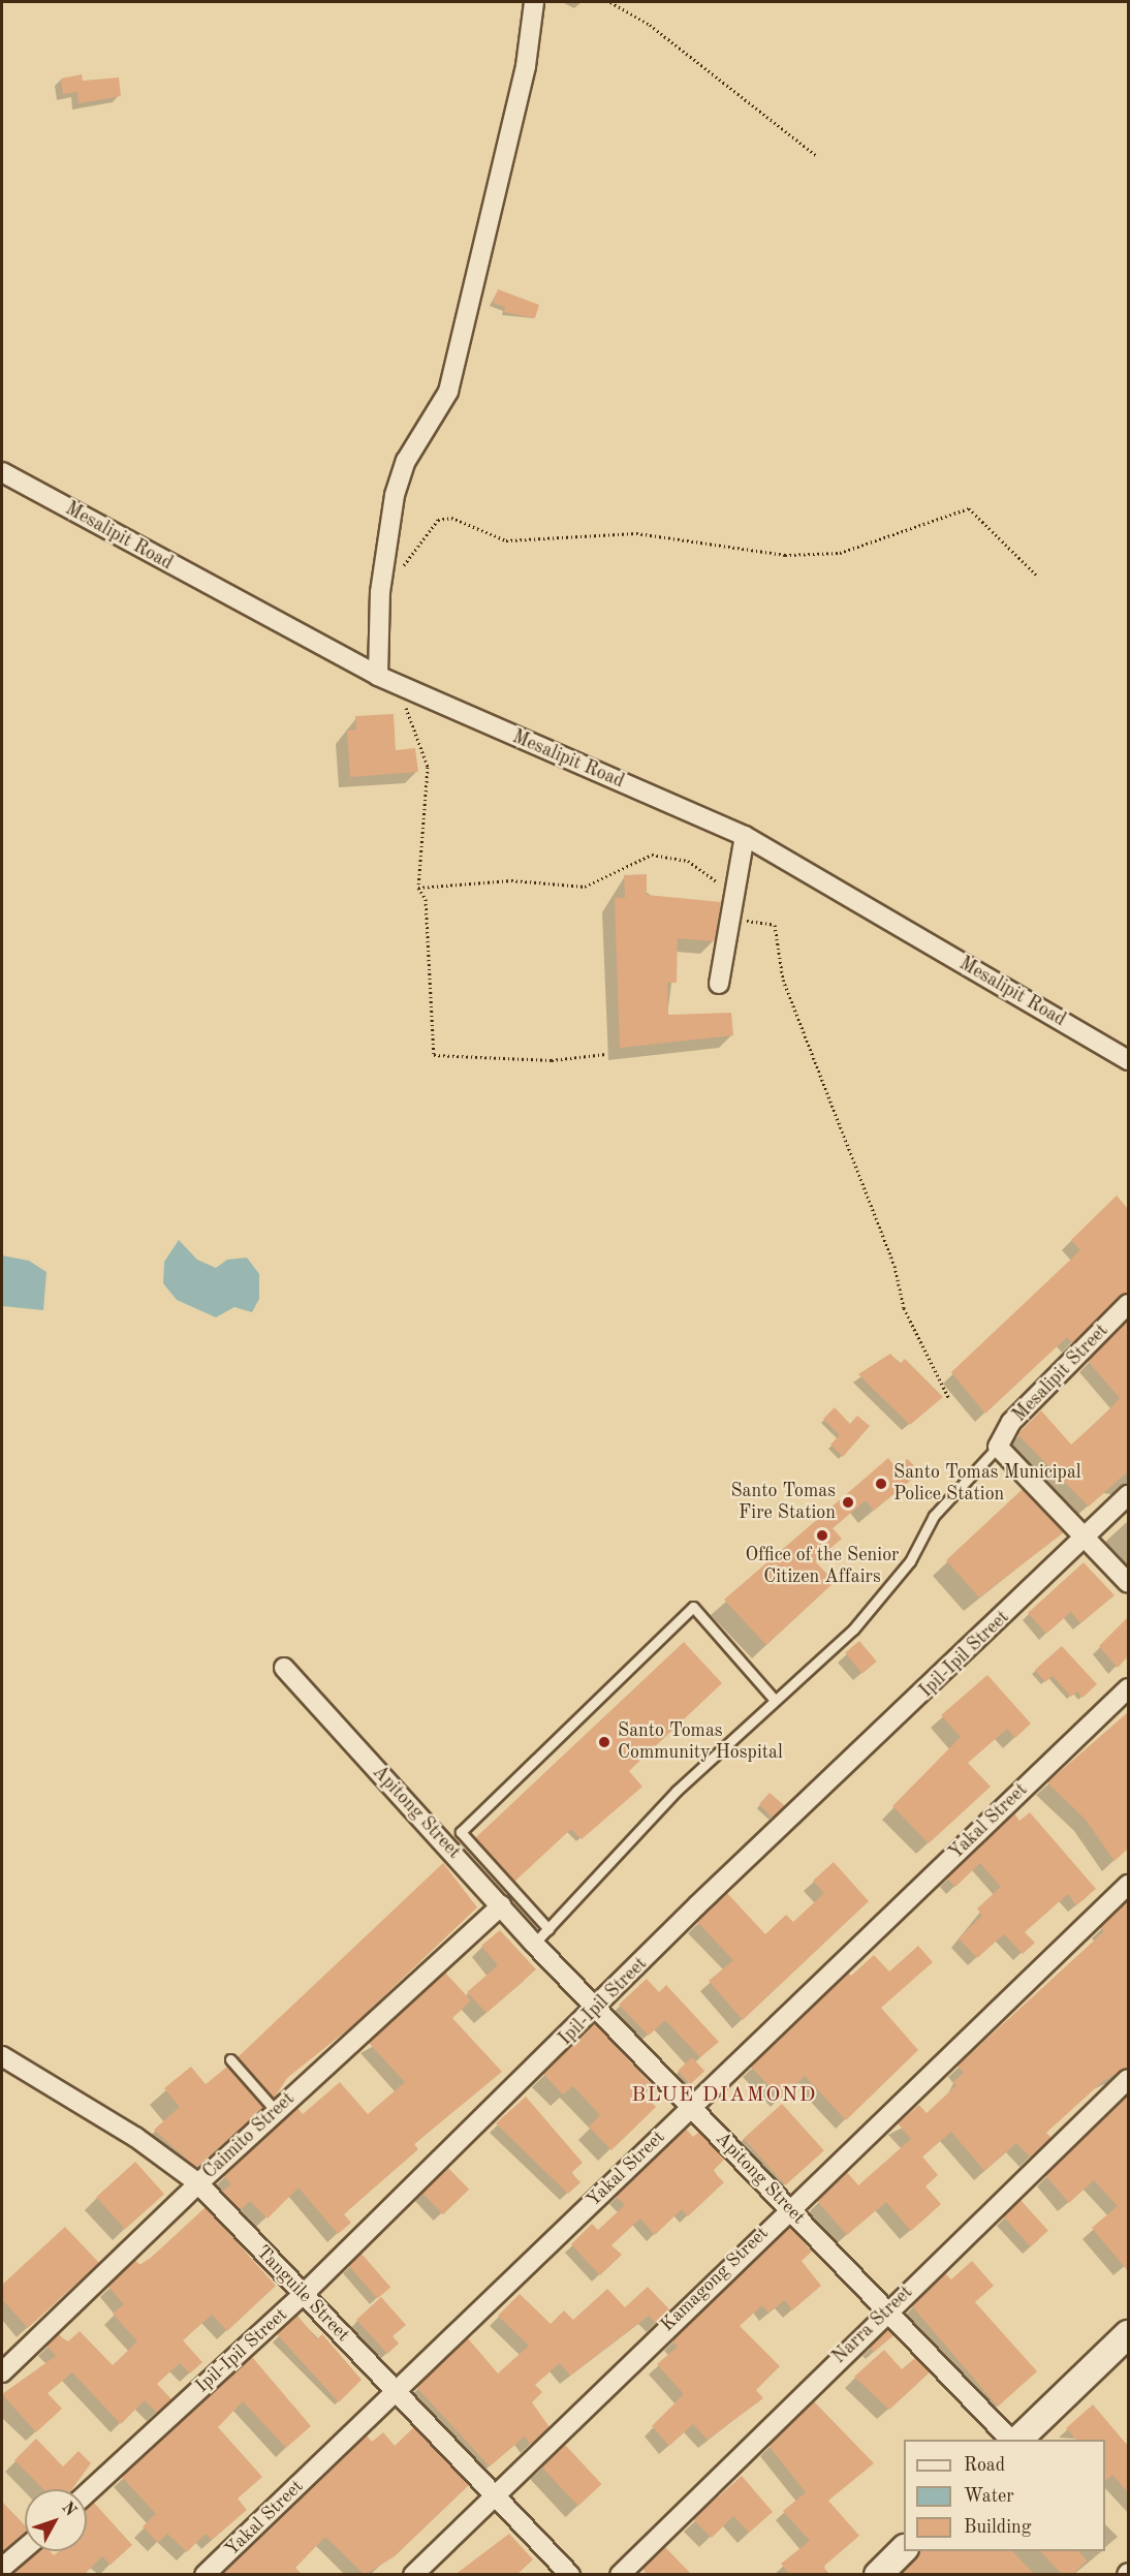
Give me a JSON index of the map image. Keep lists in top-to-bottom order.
{
  "streets": {
    "street": [
      "Mesalipit Road",
      "Mesalipit Street",
      "Ipil-Ipil Street",
      "Apitong Street",
      "Yakal Street",
      "Caimito Street",
      "Kamagong Street",
      "Tanguile Street",
      "Narra Street"
    ]
  },
  "crossings": [
    ["Ipil-Ipil Street", "Apitong Street"],
    ["Ipil-Ipil Street", "Tanguile Street"],
    ["Apitong Street", "Yakal Street"],
    ["Apitong Street", "Caimito Street"],
    ["Apitong Street", "Kamagong Street"],
    ["Apitong Street", "Narra Street"],
    ["Yakal Street", "Tanguile Street"],
    ["Caimito Street", "Tanguile Street"],
    ["Kamagong Street", "Tanguile Street"]
  ],
  "districts": ["BLUE DIAMOND"],
  "places": [
    "Santo Tomas Municipal Police Station",
    "Santo Tomas Fire Station",
    "Office of the Senior Citizen Affairs",
    "Santo Tomas Community Hospital"
  ],
  "legend": ["Road", "Water", "Building"],
  "north": "top right"
}
